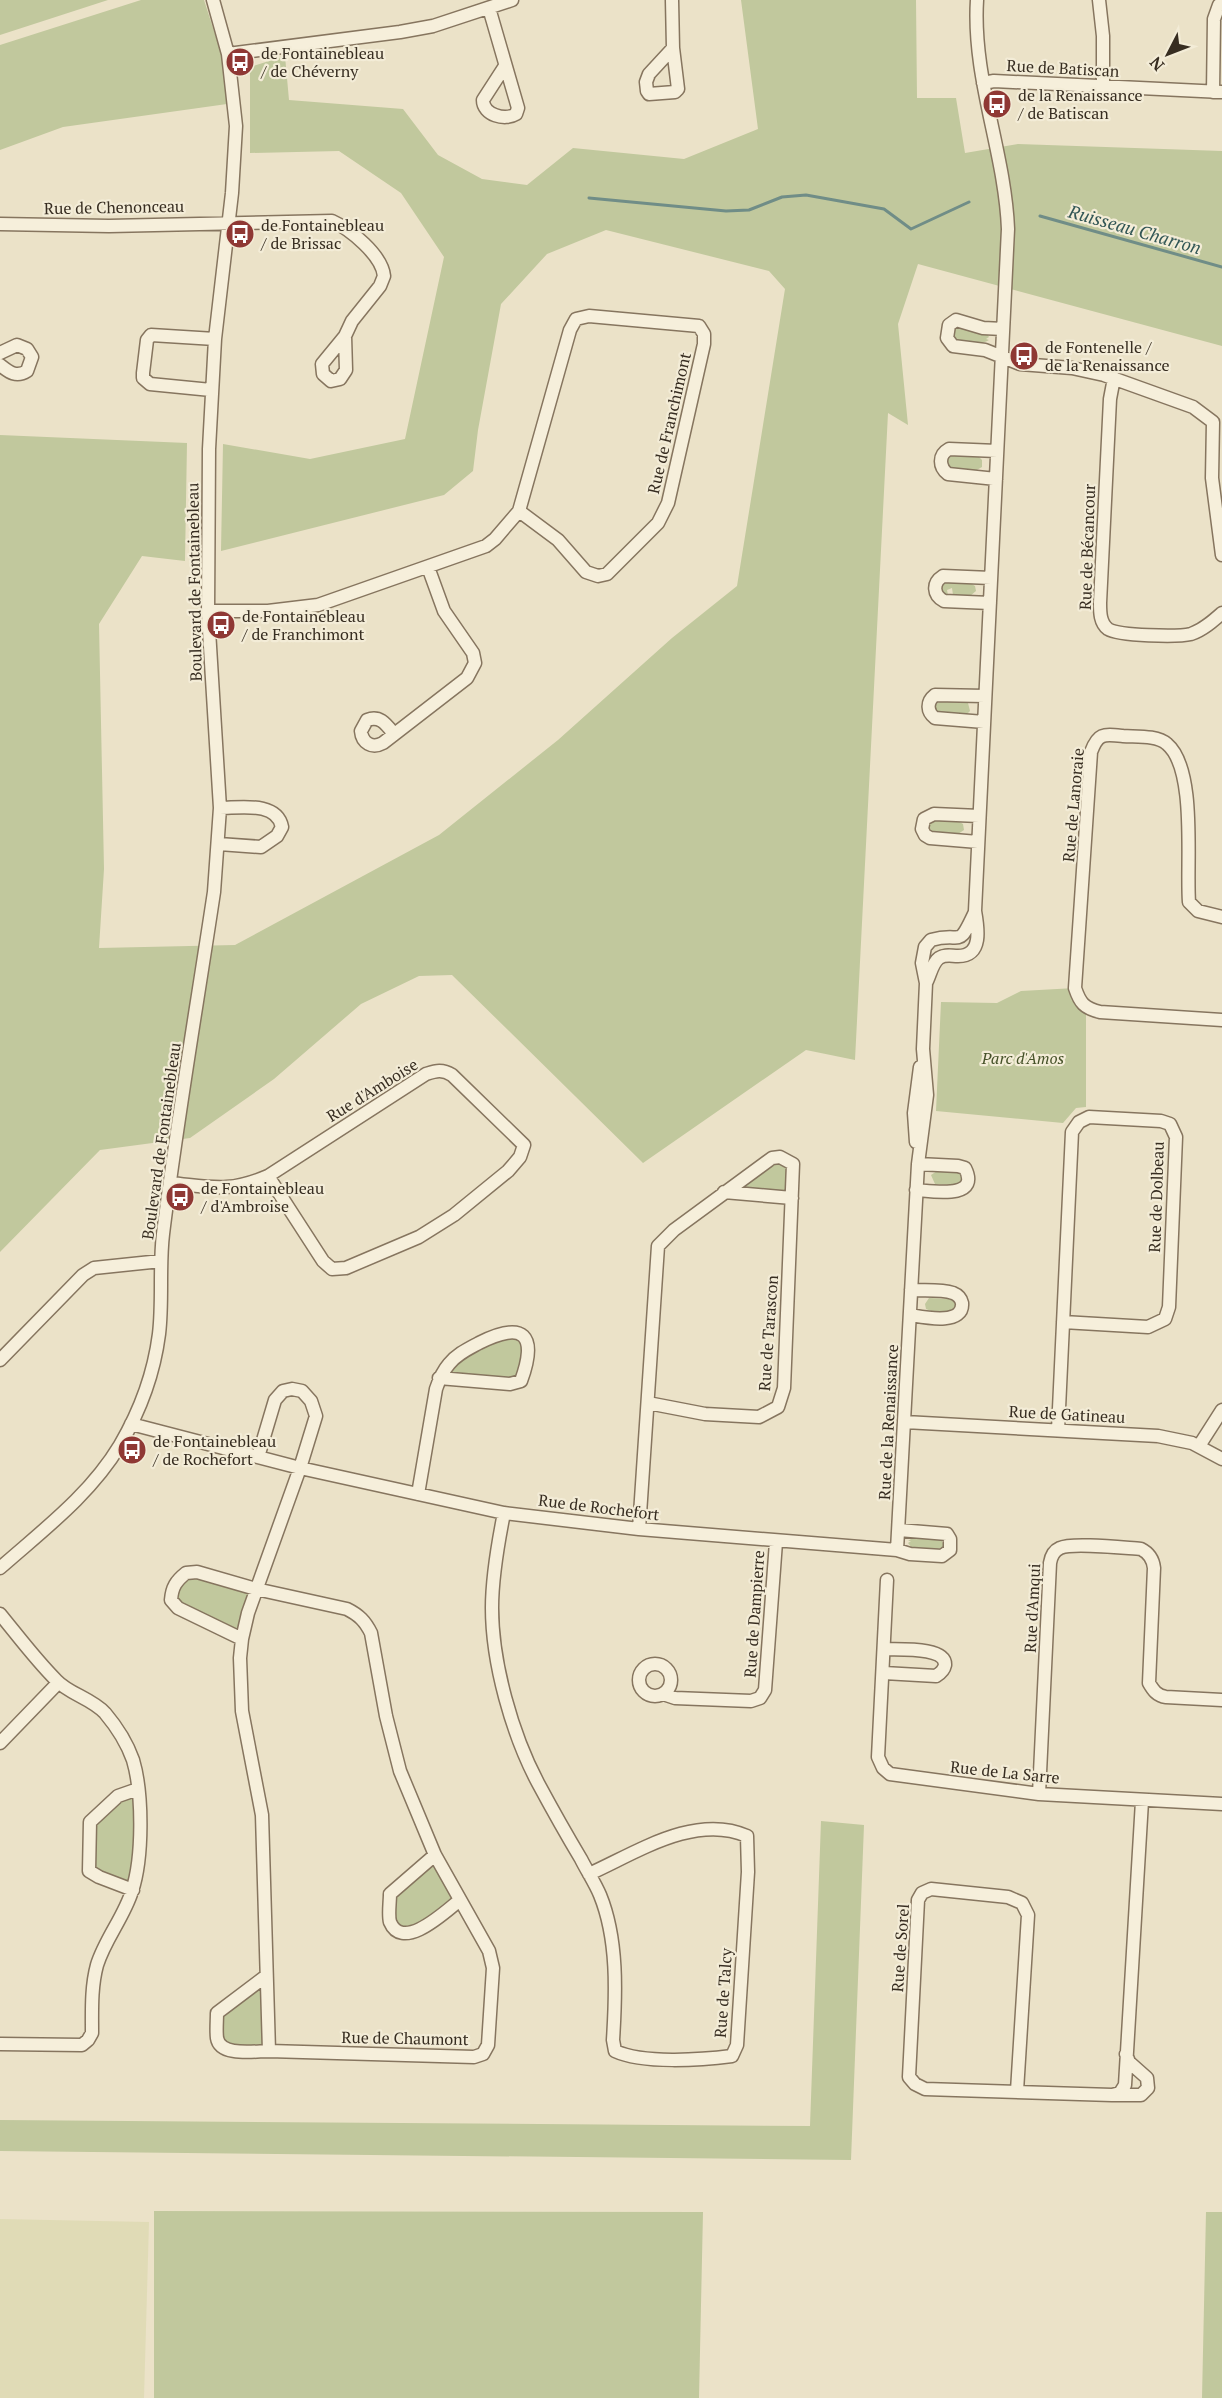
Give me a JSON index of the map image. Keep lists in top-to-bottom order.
{
  "streets": {
    "street": [
      "Rue de Batiscan",
      "Rue de Chenonceau",
      "Rue de Franchimont",
      "Rue de Bécancour",
      "Boulevard de Fontainebleau",
      "Rue de Lanoraie",
      "Rue d'Amboise",
      "Rue de Dolbeau",
      "Rue de Tarascon",
      "Rue de Gatineau",
      "Rue de la Renaissance",
      "Rue de Rochefort",
      "Rue d'Amqui",
      "Rue de Dampierre",
      "Rue de La Sarre",
      "Rue de Sorel",
      "Rue de Talcy",
      "Rue de Chaumont"
    ]
  },
  "crossings": [
    ["Rue de Batiscan", "Rue de la Renaissance"],
    ["Rue de Chenonceau", "Boulevard de Fontainebleau"],
    ["Rue de Franchimont", "Boulevard de Fontainebleau"],
    ["Boulevard de Fontainebleau", "Rue d'Amboise"],
    ["Boulevard de Fontainebleau", "Rue de Rochefort"],
    ["Rue de Dolbeau", "Rue de Gatineau"],
    ["Rue de Tarascon", "Rue de Rochefort"],
    ["Rue de Gatineau", "Rue de la Renaissance"],
    ["Rue de la Renaissance", "Rue de Rochefort"],
    ["Rue de Rochefort", "Rue de Dampierre"],
    ["Rue de Rochefort", "Rue de Talcy"],
    ["Rue d'Amqui", "Rue de La Sarre"]
  ],
  "water": ["Ruisseau Charron"],
  "parks": ["Parc d'Amos"],
  "places": {
    "bus stop": [
      "de Fontainebleau / de Chéverny",
      "de la Renaissance / de Batiscan",
      "de Fontainebleau / de Brissac",
      "de Fontenelle / de la Renaissance",
      "de Fontainebleau / de Franchimont",
      "de Fontainebleau / d'Ambroise",
      "de Fontainebleau / de Rochefort"
    ]
  },
  "north": "bottom left"
}
